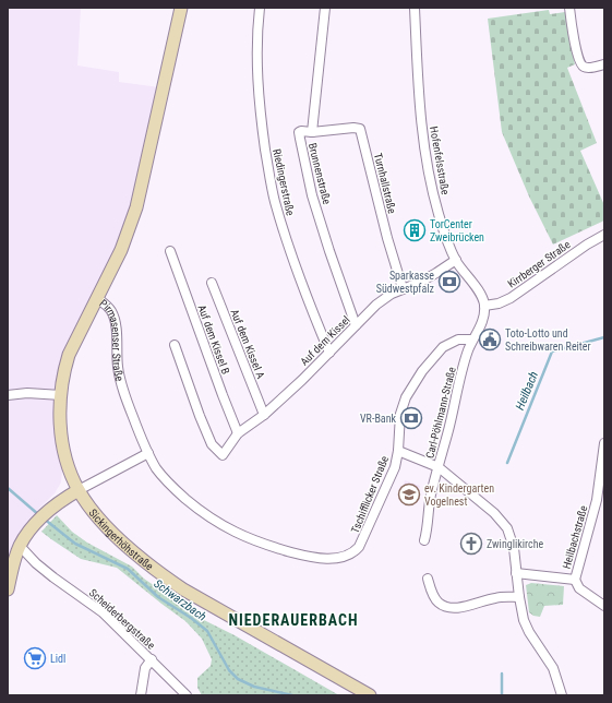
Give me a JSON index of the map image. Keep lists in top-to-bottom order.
{
  "streets": {
    "main road": ["Pirmasenser Straße", "Sickingerhöhstraße"],
    "street": [
      "Hofenfelsstraße",
      "Brunnenstraße",
      "Riedingerstraße",
      "Turnhallstraße",
      "Kirrberger Straße",
      "Auf dem Kissel B",
      "Auf dem Kissel",
      "Auf dem Kissel A",
      "Carl-Pöhlmann-Straße",
      "Tschifflicker Straße",
      "Heilbachstraße",
      "Scheiderbergstraße"
    ]
  },
  "crossings": [
    ["Hofenfelsstraße", "Kirrberger Straße"],
    ["Hofenfelsstraße", "Auf dem Kissel"],
    ["Hofenfelsstraße", "Carl-Pöhlmann-Straße"],
    ["Brunnenstraße", "Turnhallstraße"],
    ["Brunnenstraße", "Auf dem Kissel"],
    ["Riedingerstraße", "Auf dem Kissel"],
    ["Turnhallstraße", "Auf dem Kissel"],
    ["Kirrberger Straße", "Carl-Pöhlmann-Straße"],
    ["Auf dem Kissel B", "Auf dem Kissel"],
    ["Auf dem Kissel", "Auf dem Kissel A"],
    ["Pirmasenser Straße", "Tschifflicker Straße"],
    ["Pirmasenser Straße", "Sickingerhöhstraße"],
    ["Carl-Pöhlmann-Straße", "Tschifflicker Straße"],
    ["Carl-Pöhlmann-Straße", "Heilbachstraße"]
  ],
  "districts": ["NIEDERAUERBACH"],
  "water": ["Heilbach", "Schwarzbach"],
  "places": {
    "building": ["TorCenter Zweibrücken"],
    "bank": ["Sparkasse Südwestpfalz", "VR-Bank"],
    "public building": ["Toto-Lotto und Schreibwaren Reiter"],
    "school or university": ["ev. Kindergarten Vogelnest"],
    "church": ["Zwinglikirche"],
    "supermarket": ["Lidl"]
  }
}
